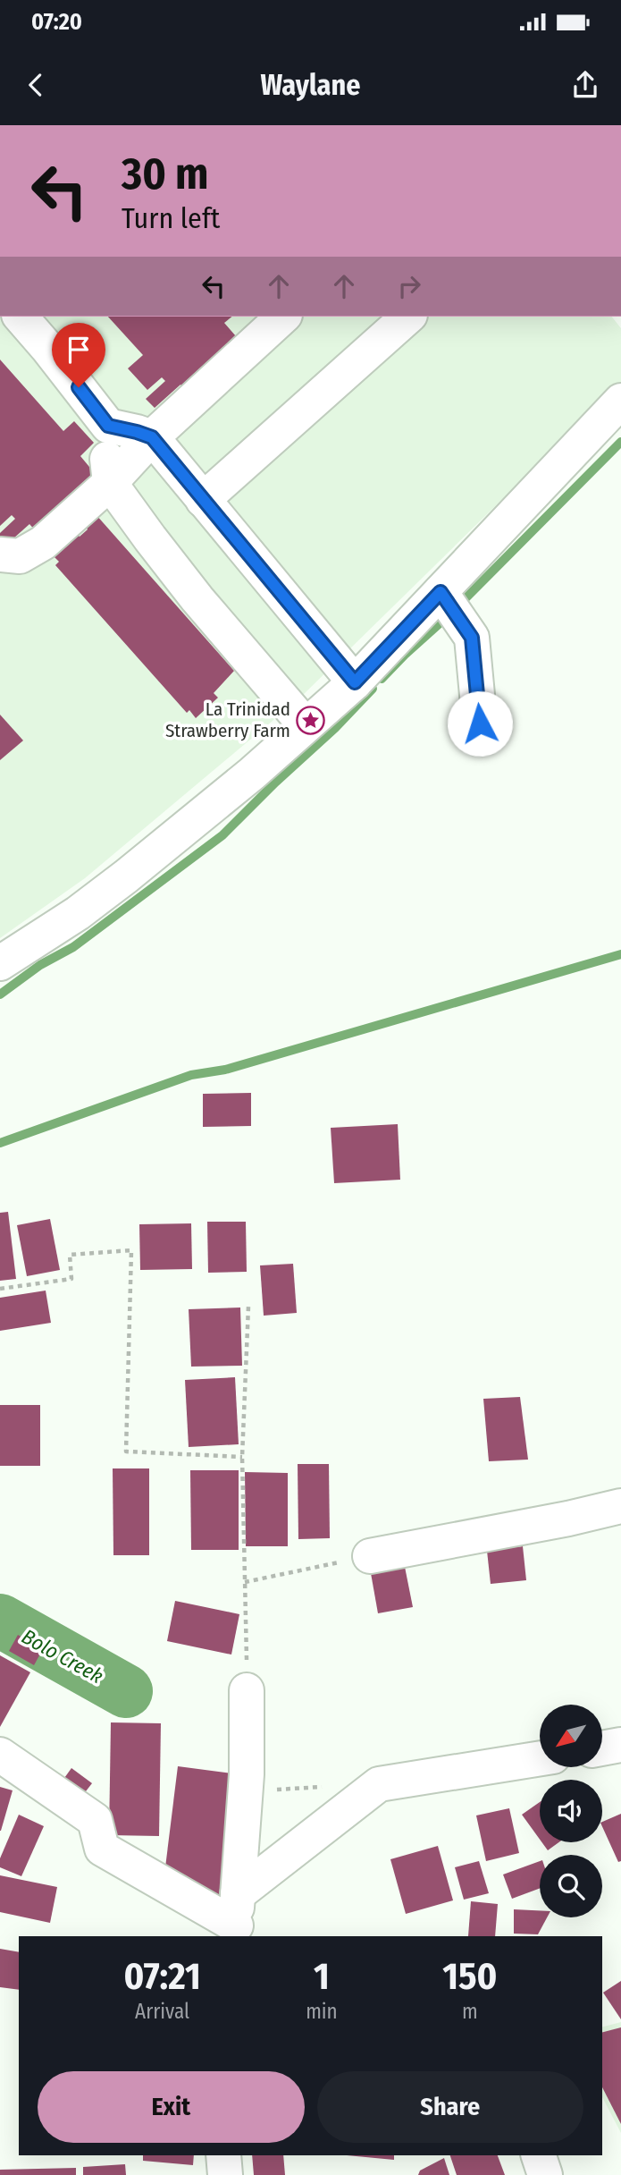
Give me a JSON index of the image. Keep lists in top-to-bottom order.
{
  "water": ["Bolo Creek"],
  "places": {
    "place": ["La Trinidad Strawberry Farm"]
  },
  "north": "bottom left",
  "page": {
    "status": "07:20",
    "header": "Waylane",
    "turn": ["30 m", "Turn left"],
    "eta": [
      "07:21",
      "Arrival",
      "1",
      "min",
      "150",
      "m"
    ],
    "buttons": ["Exit", "Share"]
  }
}
